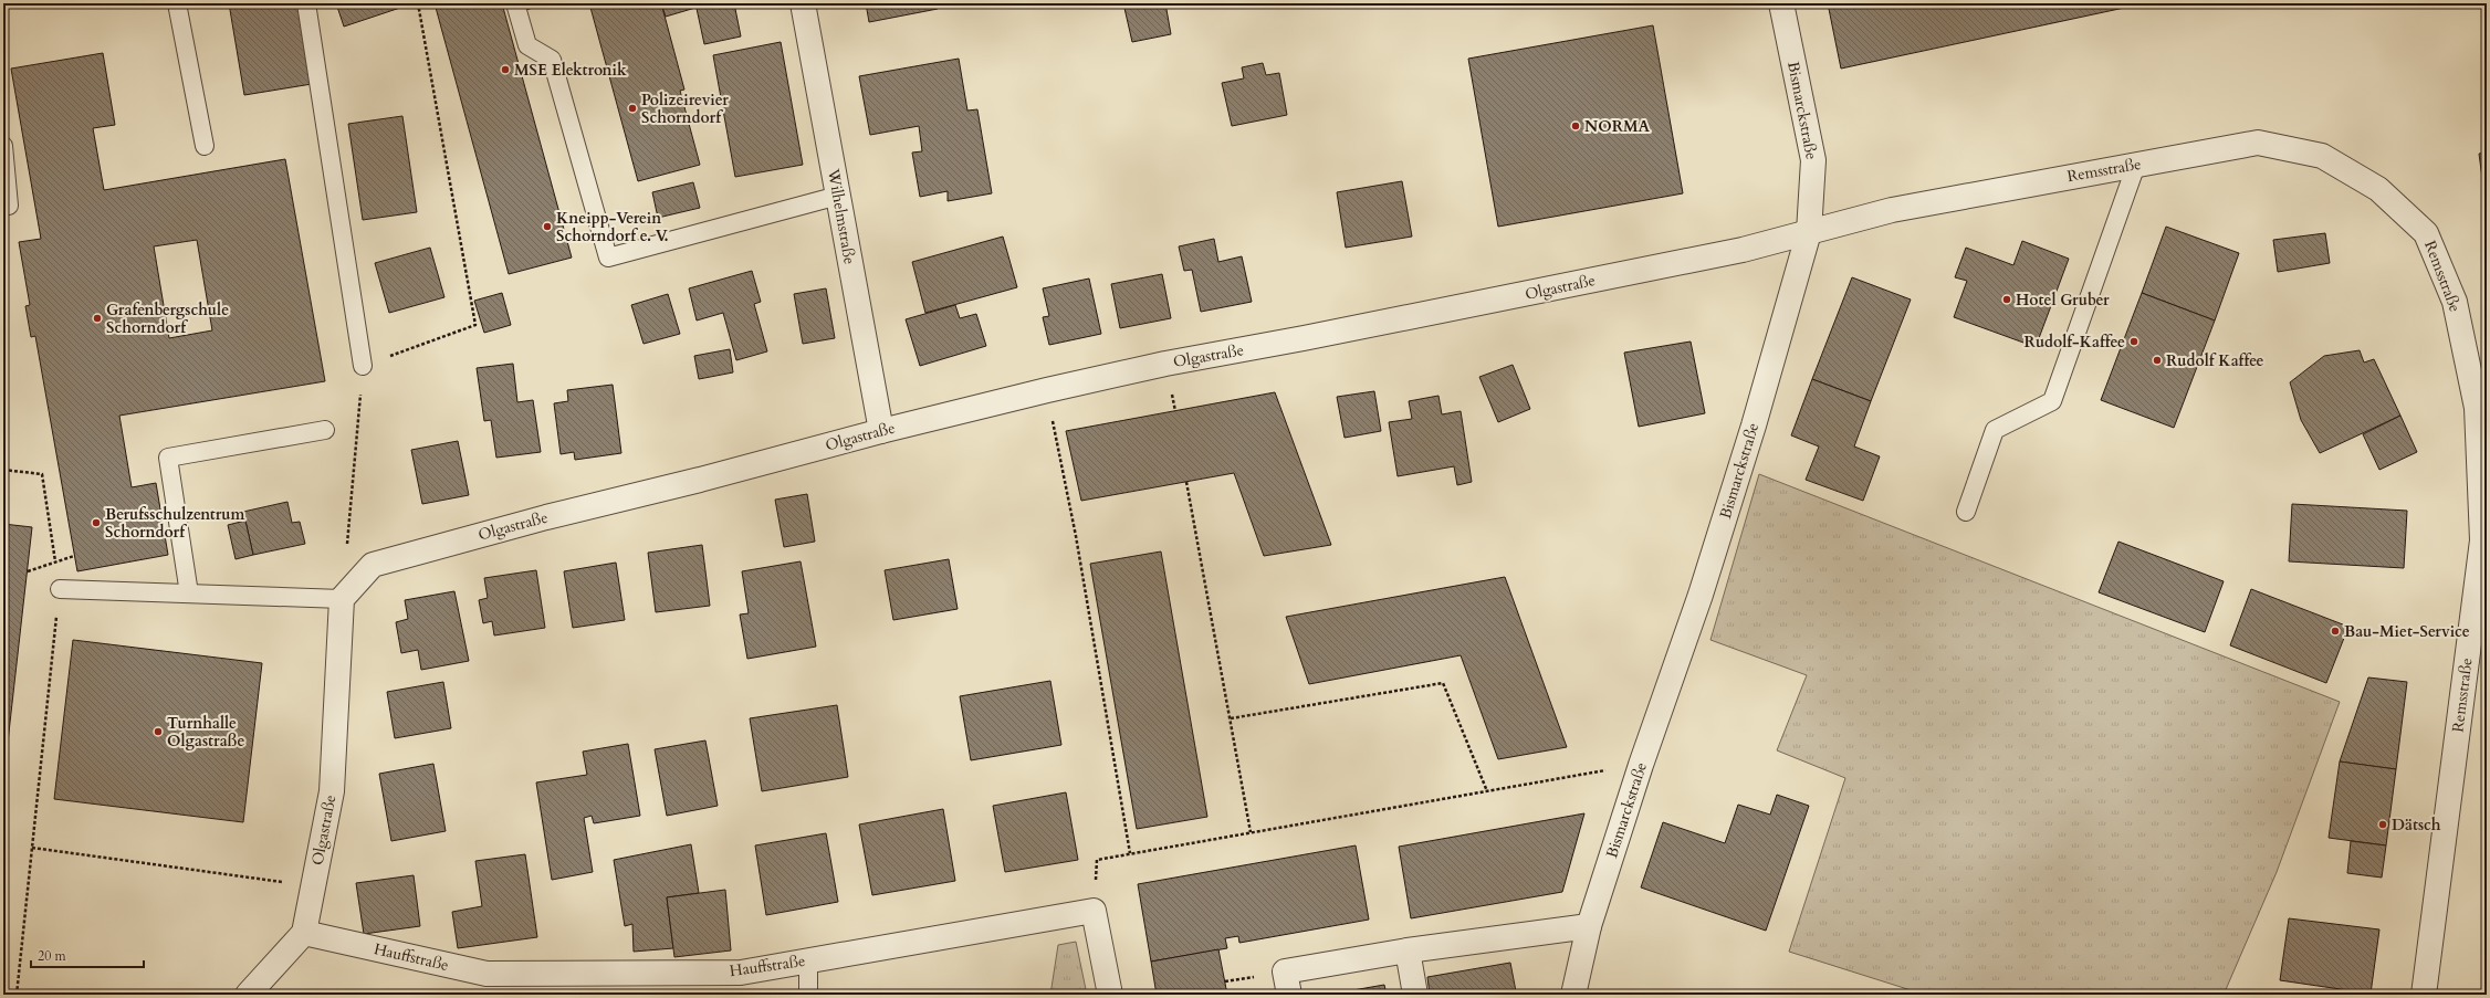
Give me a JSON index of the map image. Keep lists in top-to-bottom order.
{
  "streets": {
    "street": [
      "Bismarckstraße",
      "Remsstraße",
      "Wilhelmstraße",
      "Olgastraße",
      "Hauffstraße"
    ]
  },
  "crossings": [
    ["Bismarckstraße", "Remsstraße"],
    ["Bismarckstraße", "Olgastraße"],
    ["Remsstraße", "Olgastraße"],
    ["Wilhelmstraße", "Olgastraße"],
    ["Olgastraße", "Hauffstraße"]
  ],
  "places": [
    "MSE Elektronik",
    "Polizeirevier Schorndorf",
    "NORMA",
    "Kneipp-Verein Schorndorf e. V.",
    "Hotel Gruber",
    "Grafenbergschule Schorndorf",
    "Rudolf-Kaffee",
    "Rudolf Kaffee",
    "Berufsschulzentrum Schorndorf",
    "Bau-Miet-Service",
    "Turnhalle Olgastraße",
    "Dätsch"
  ],
  "scale_bar": "20 m"
}
